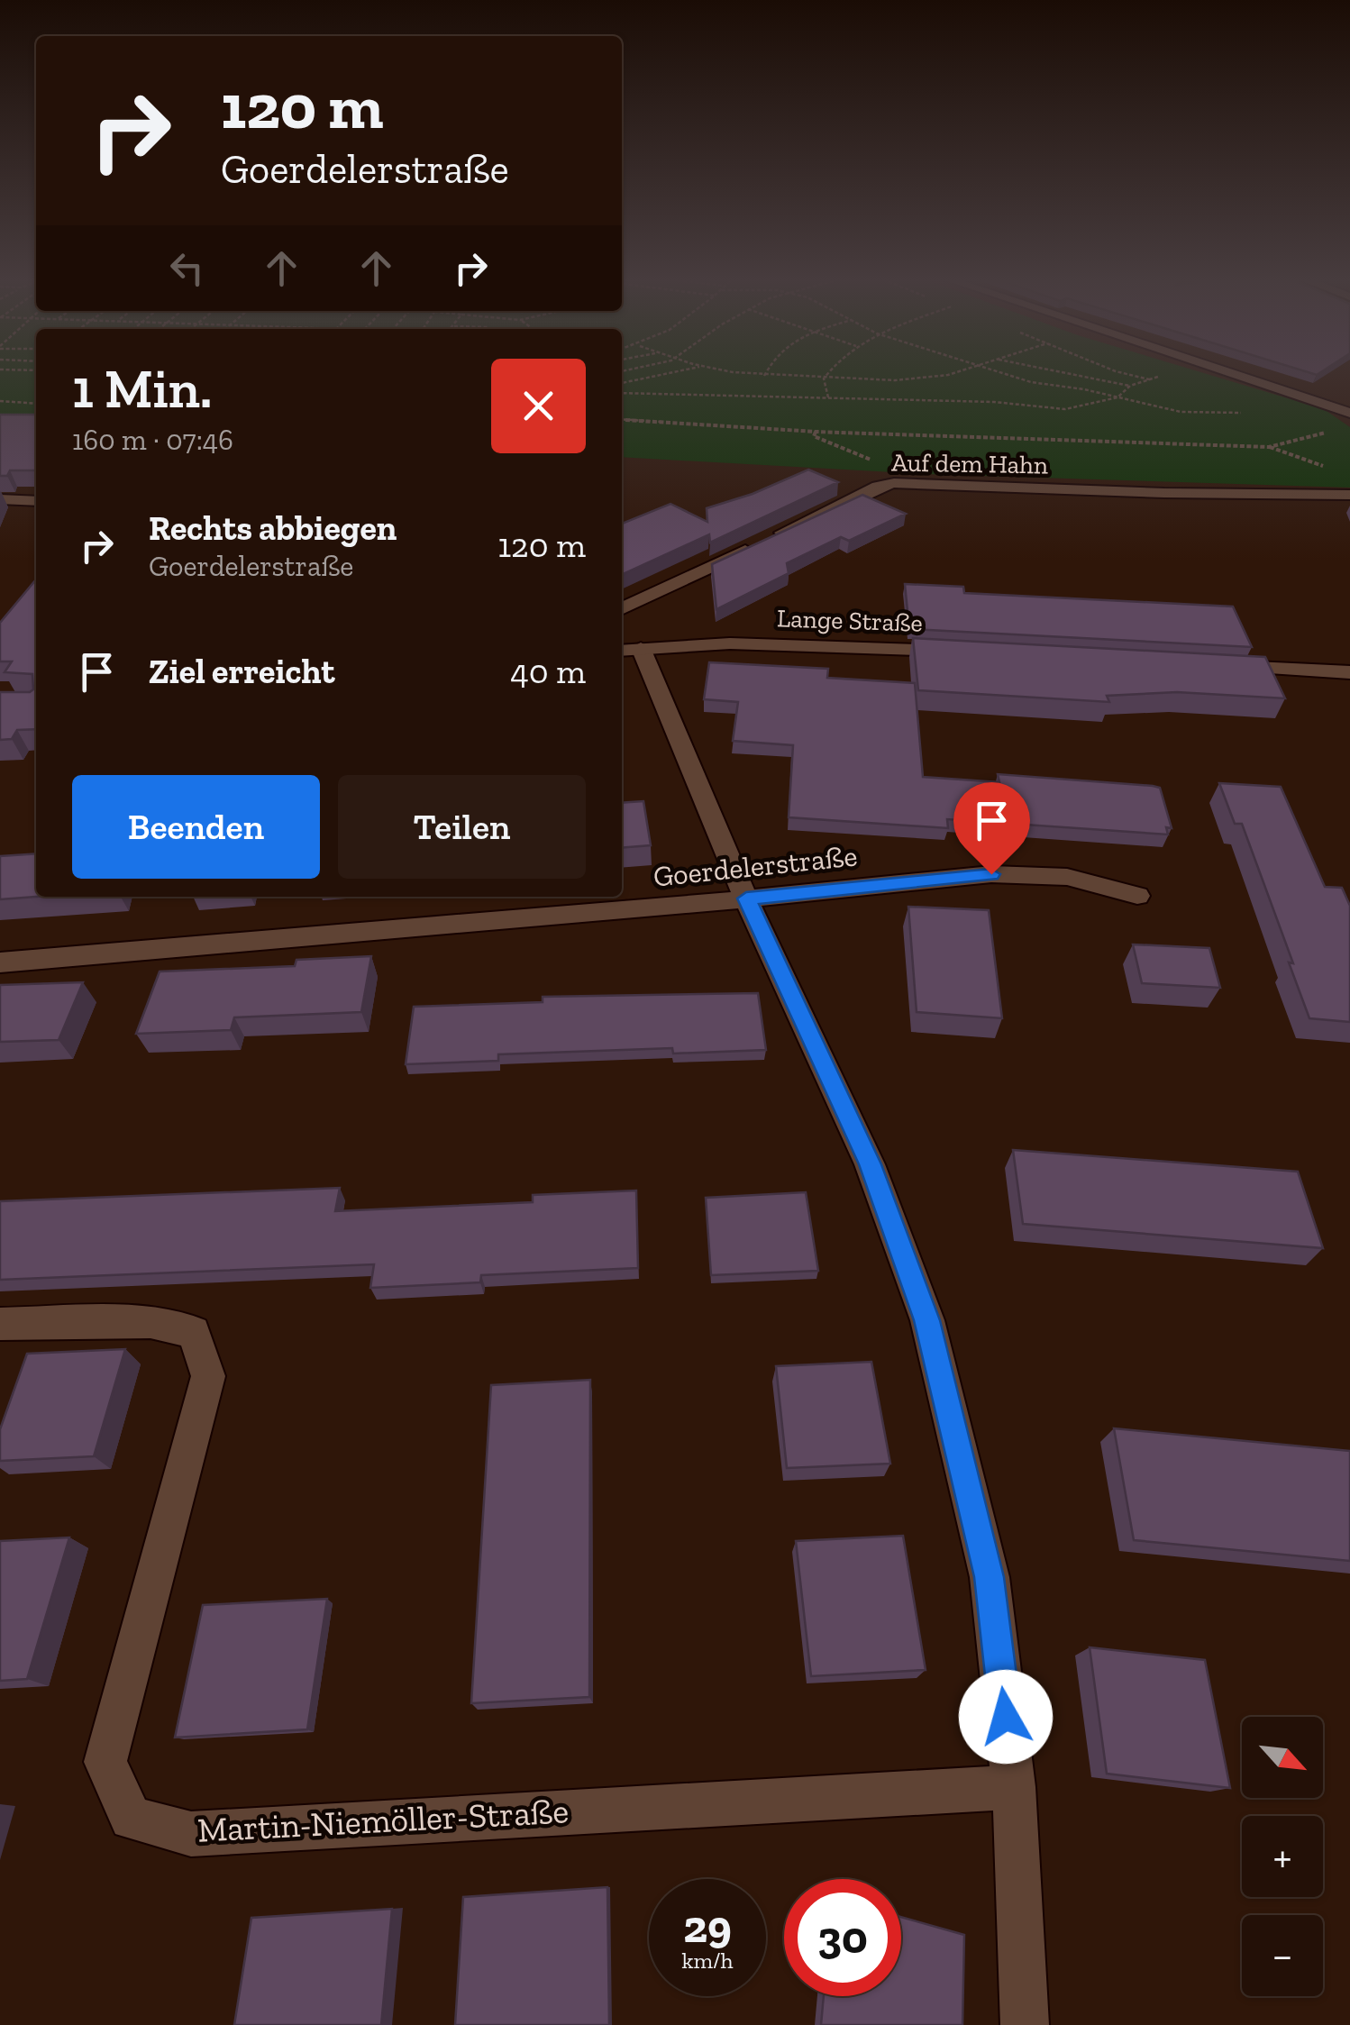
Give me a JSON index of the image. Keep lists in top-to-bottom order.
{
  "streets": {
    "street": [
      "Auf dem Hahn",
      "Lange Straße",
      "Goerdelerstraße",
      "Martin-Niemöller-Straße"
    ]
  },
  "north": "bottom right",
  "page": {
    "turn": ["120 m", "Goerdelerstraße"],
    "heading": ["1 Min.", "160 m · 07:46"],
    "list": [
      {
        "name": "Rechts abbiegen",
        "note": "Goerdelerstraße",
        "value": "120 m"
      },
      {
        "name": "Ziel erreicht",
        "value": "40 m"
      }
    ],
    "buttons": ["Beenden", "Teilen"],
    "map_buttons": ["+", "−"],
    "speed": "29 km/h",
    "limit": "30"
  }
}
